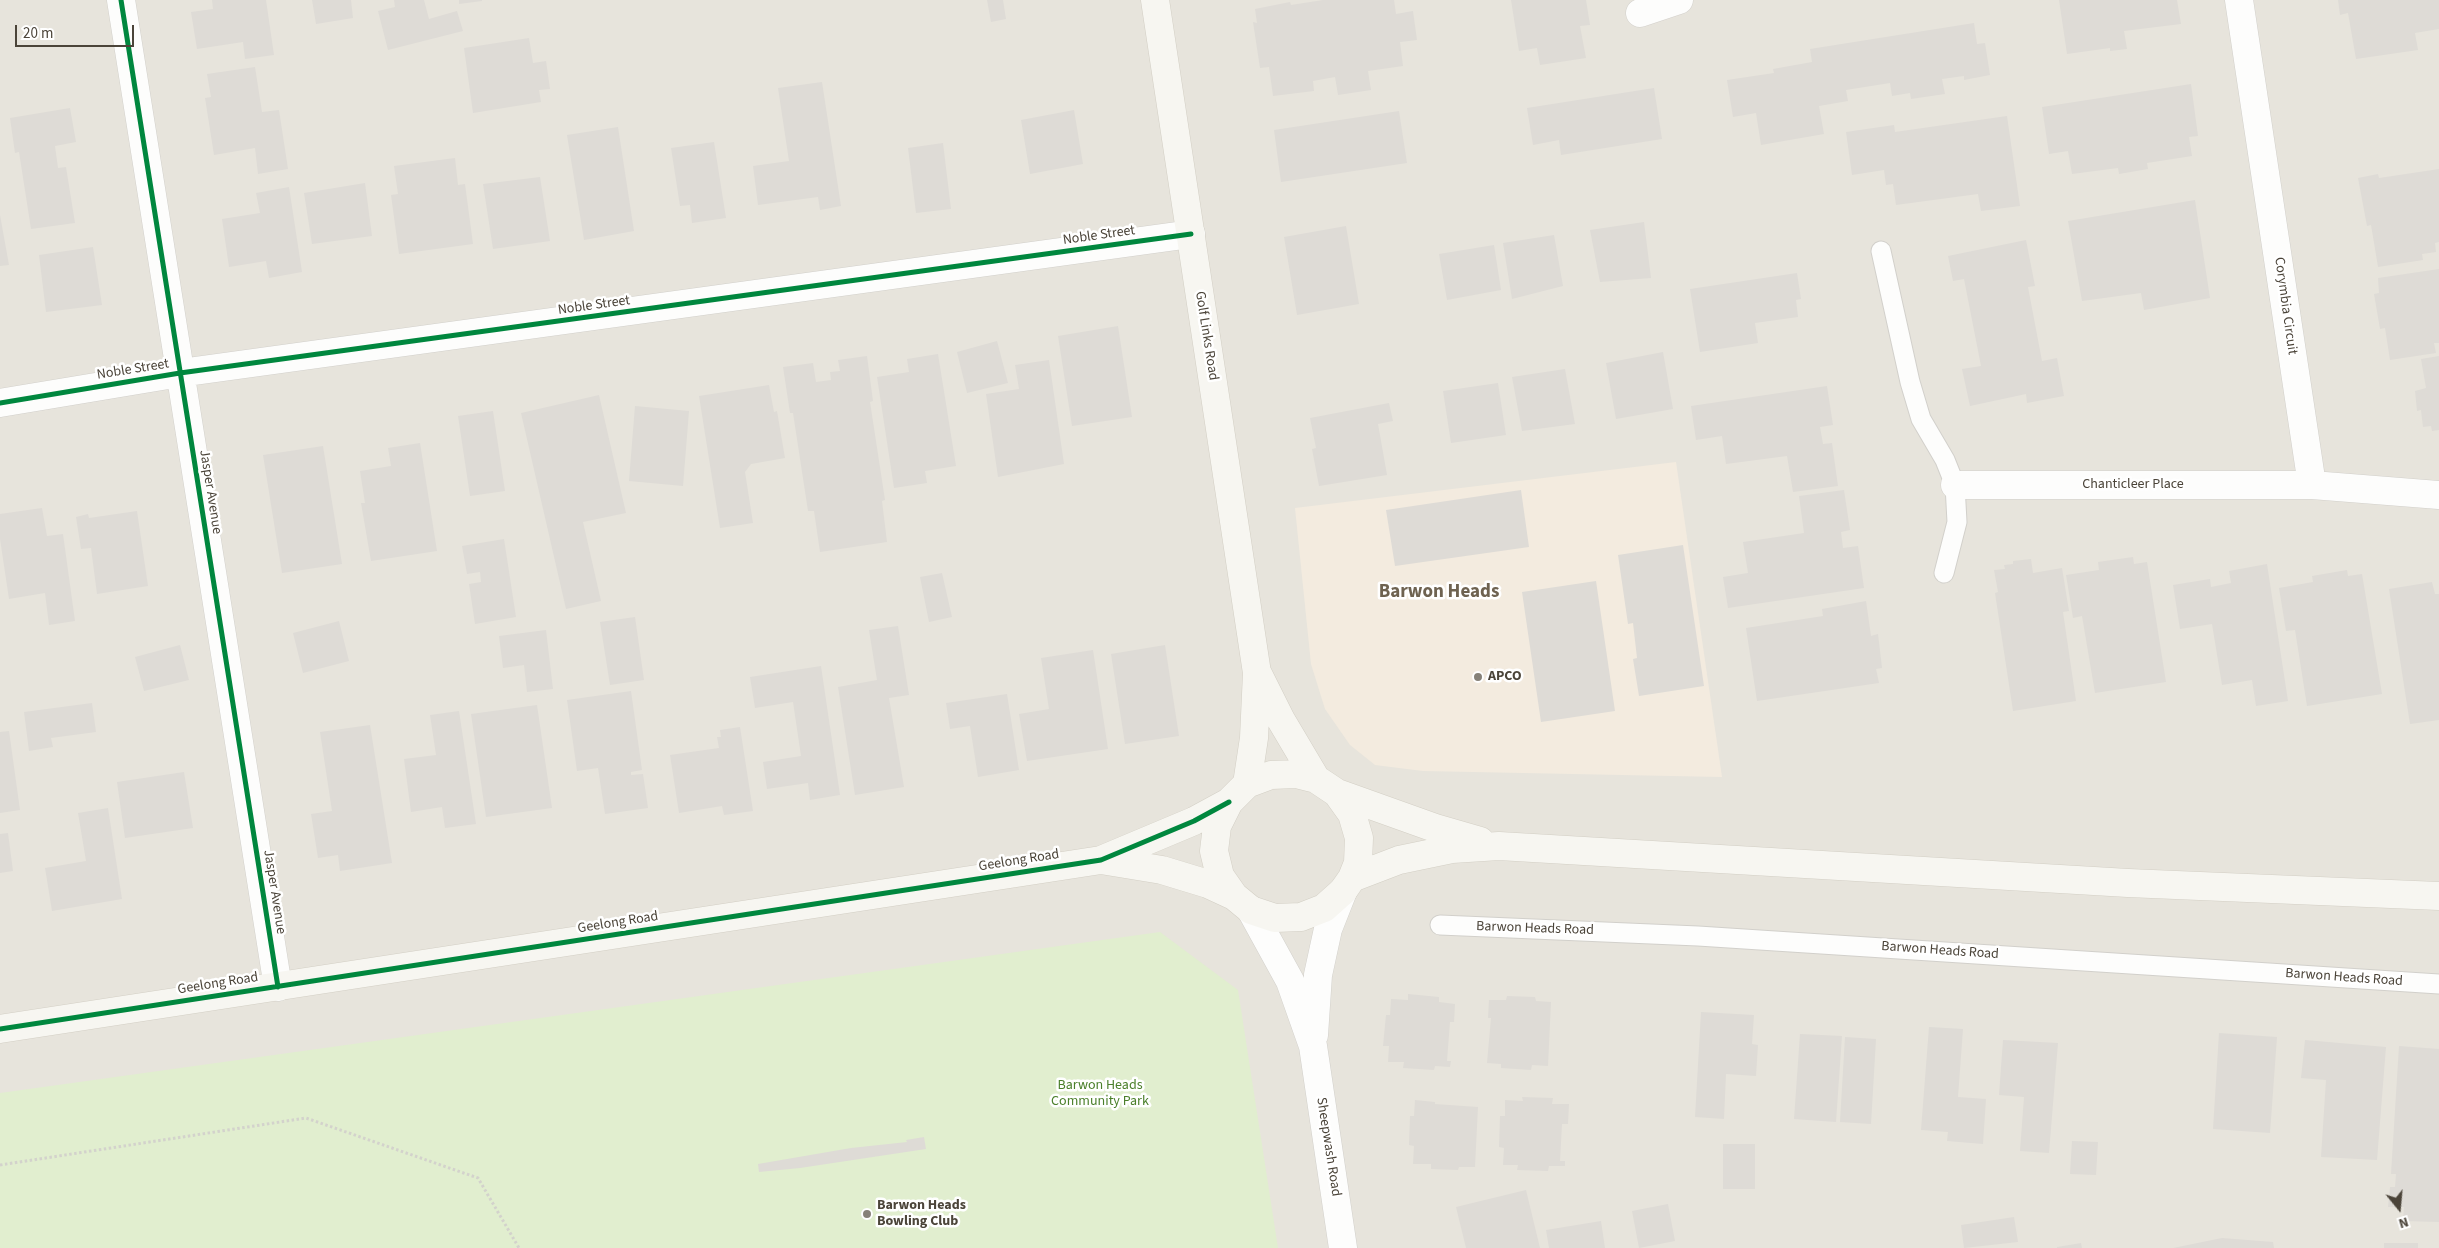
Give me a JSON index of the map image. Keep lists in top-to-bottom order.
{
  "streets": {
    "main road": ["Golf Links Road", "Geelong Road"],
    "street": [
      "Noble Street",
      "Corymbia Circuit",
      "Chanticleer Place",
      "Jasper Avenue",
      "Sheepwash Road"
    ],
    "lane": ["Barwon Heads Road"]
  },
  "crossings": [
    ["Noble Street", "Golf Links Road"],
    ["Noble Street", "Jasper Avenue"],
    ["Corymbia Circuit", "Chanticleer Place"],
    ["Golf Links Road", "Geelong Road"],
    ["Golf Links Road", "Sheepwash Road"],
    ["Jasper Avenue", "Geelong Road"],
    ["Geelong Road", "Sheepwash Road"]
  ],
  "districts": ["Barwon Heads"],
  "parks": ["Barwon Heads Community Park"],
  "places": ["APCO", "Barwon Heads Bowling Club"],
  "scale_bar": "20 m",
  "north": "bottom"
}
